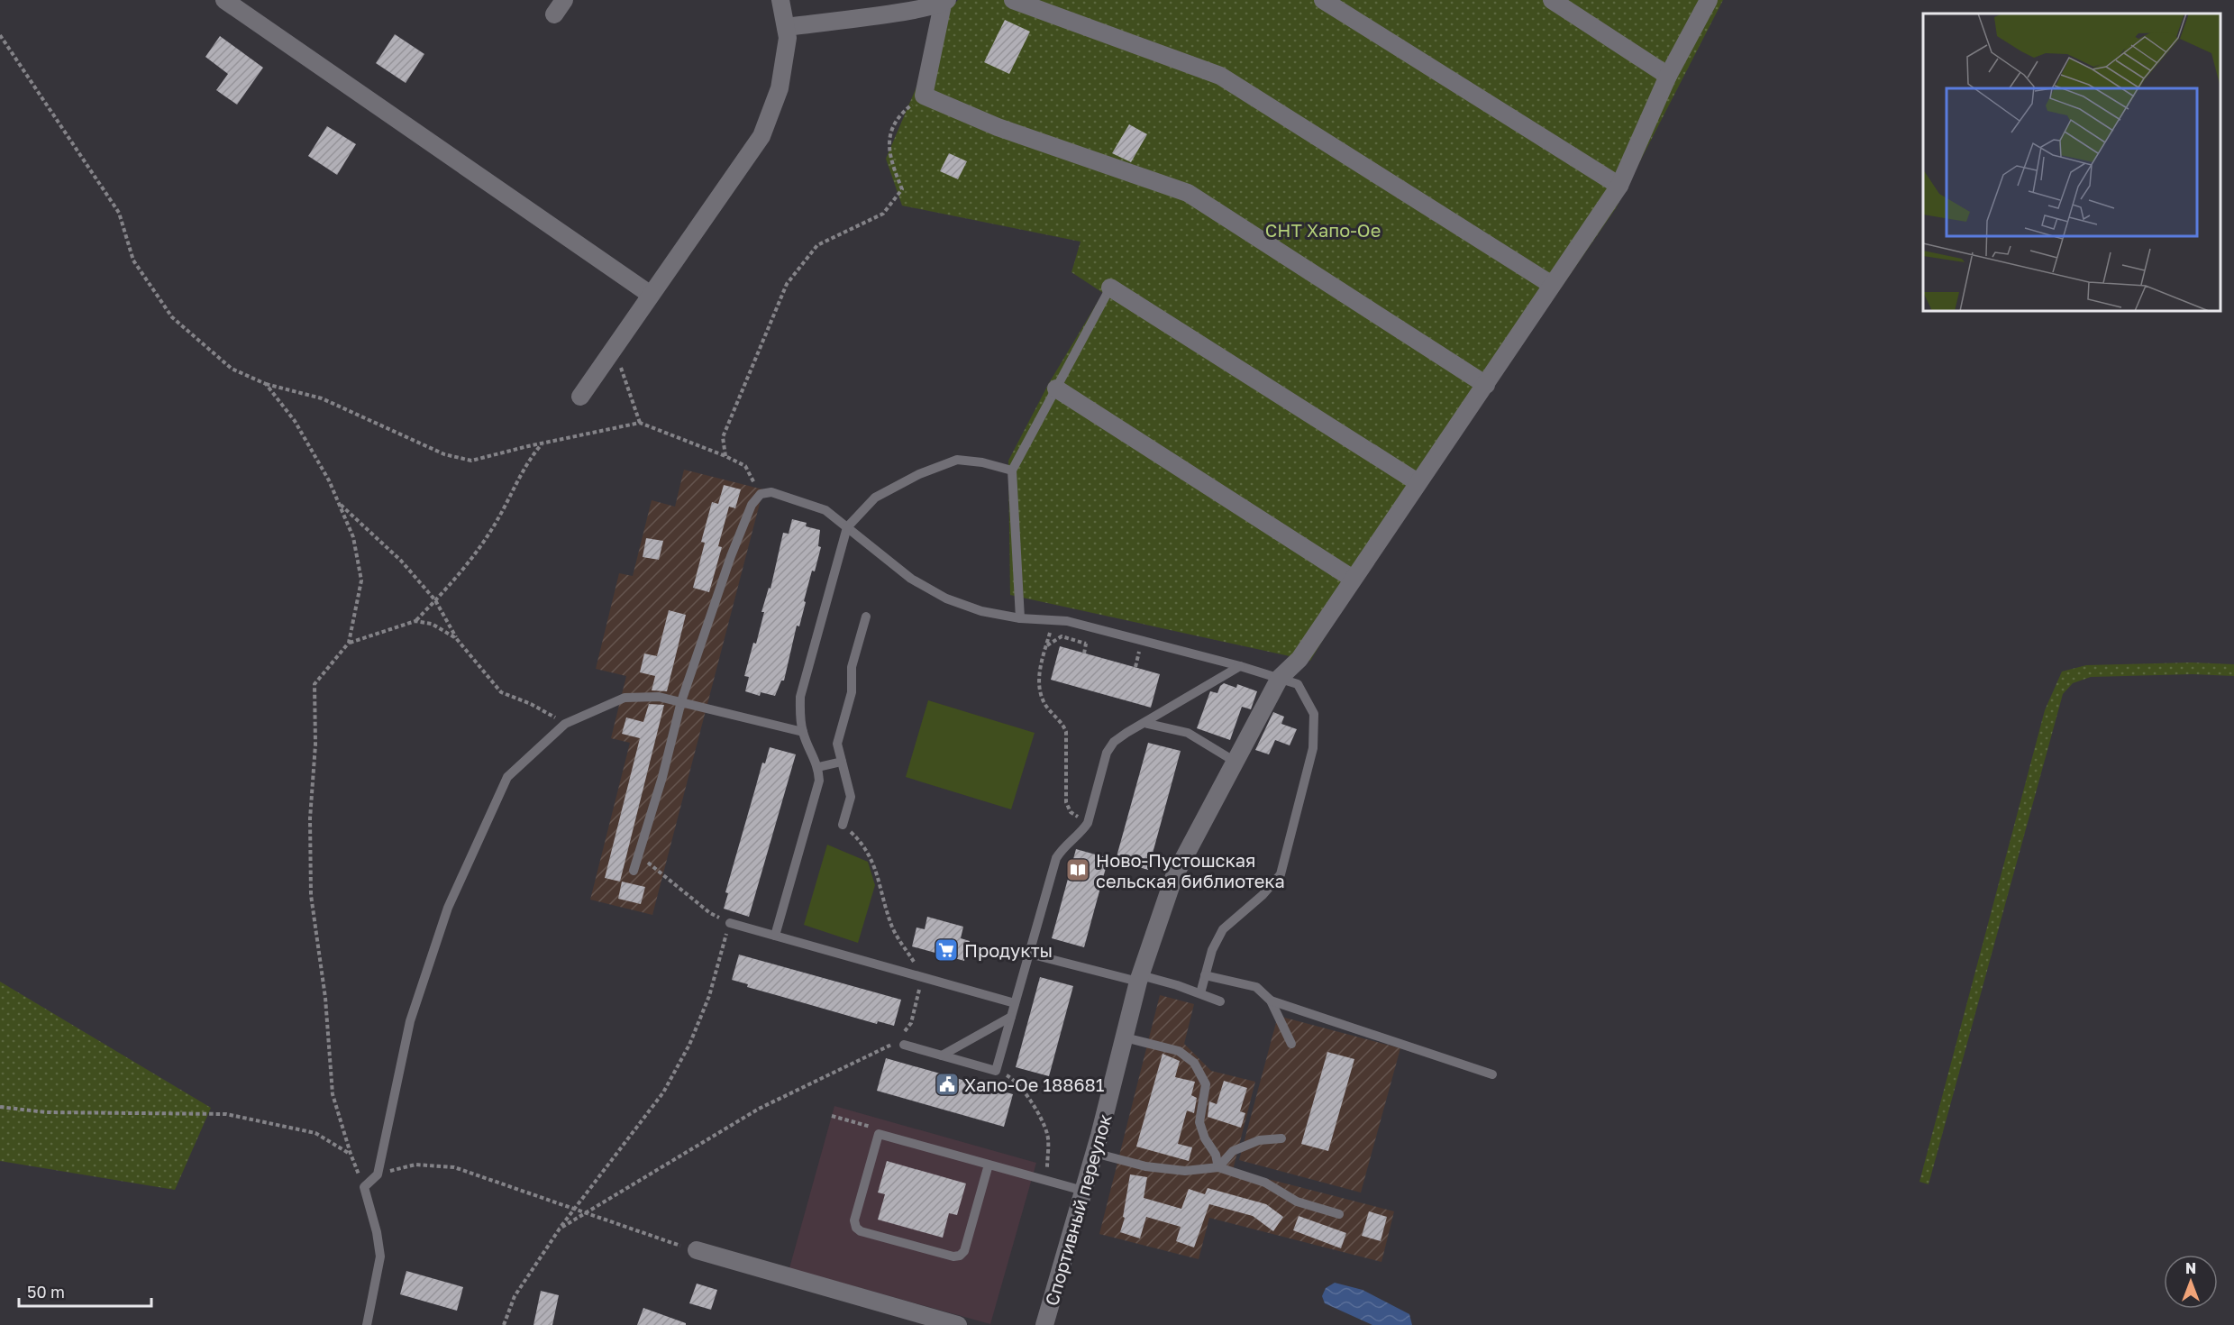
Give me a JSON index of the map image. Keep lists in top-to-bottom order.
{
  "streets": {
    "street": ["Спортивный переулок"]
  },
  "parks": ["СНТ Хапо-Ое"],
  "places": {
    "library": ["Ново-Пустошская сельская библиотека"],
    "supermarket": ["Продукты"],
    "public building": ["Хапо-Ое 188681"]
  },
  "scale_bar": "50 m",
  "north": "top"
}
